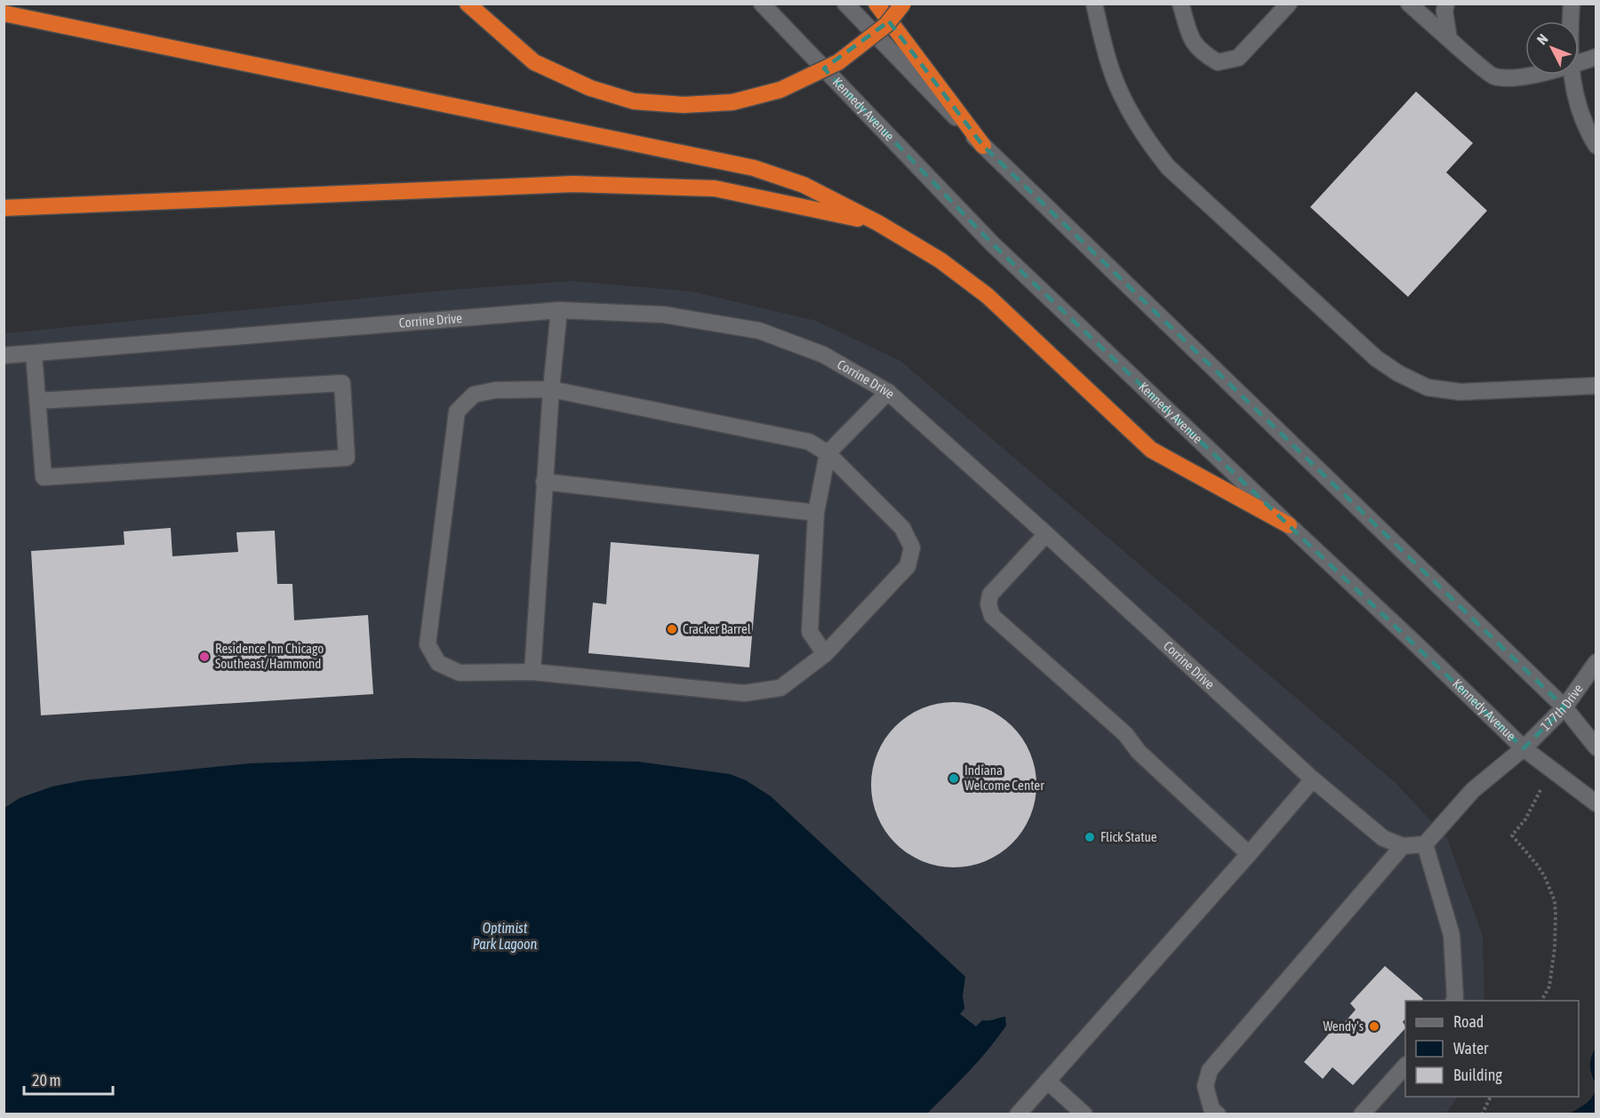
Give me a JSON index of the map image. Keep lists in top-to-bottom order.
{
  "streets": {
    "main road": ["Kennedy Avenue", "Corrine Drive", "177th Drive"]
  },
  "crossings": [
    ["Kennedy Avenue", "177th Drive"]
  ],
  "water": ["Optimist Park Lagoon"],
  "places": [
    "Cracker Barrel",
    "Residence Inn Chicago Southeast/Hammond",
    "Indiana Welcome Center",
    "Flick Statue",
    "Wendy's"
  ],
  "legend": ["Road", "Water", "Building"],
  "scale_bar": "20 m",
  "north": "top left"
}
